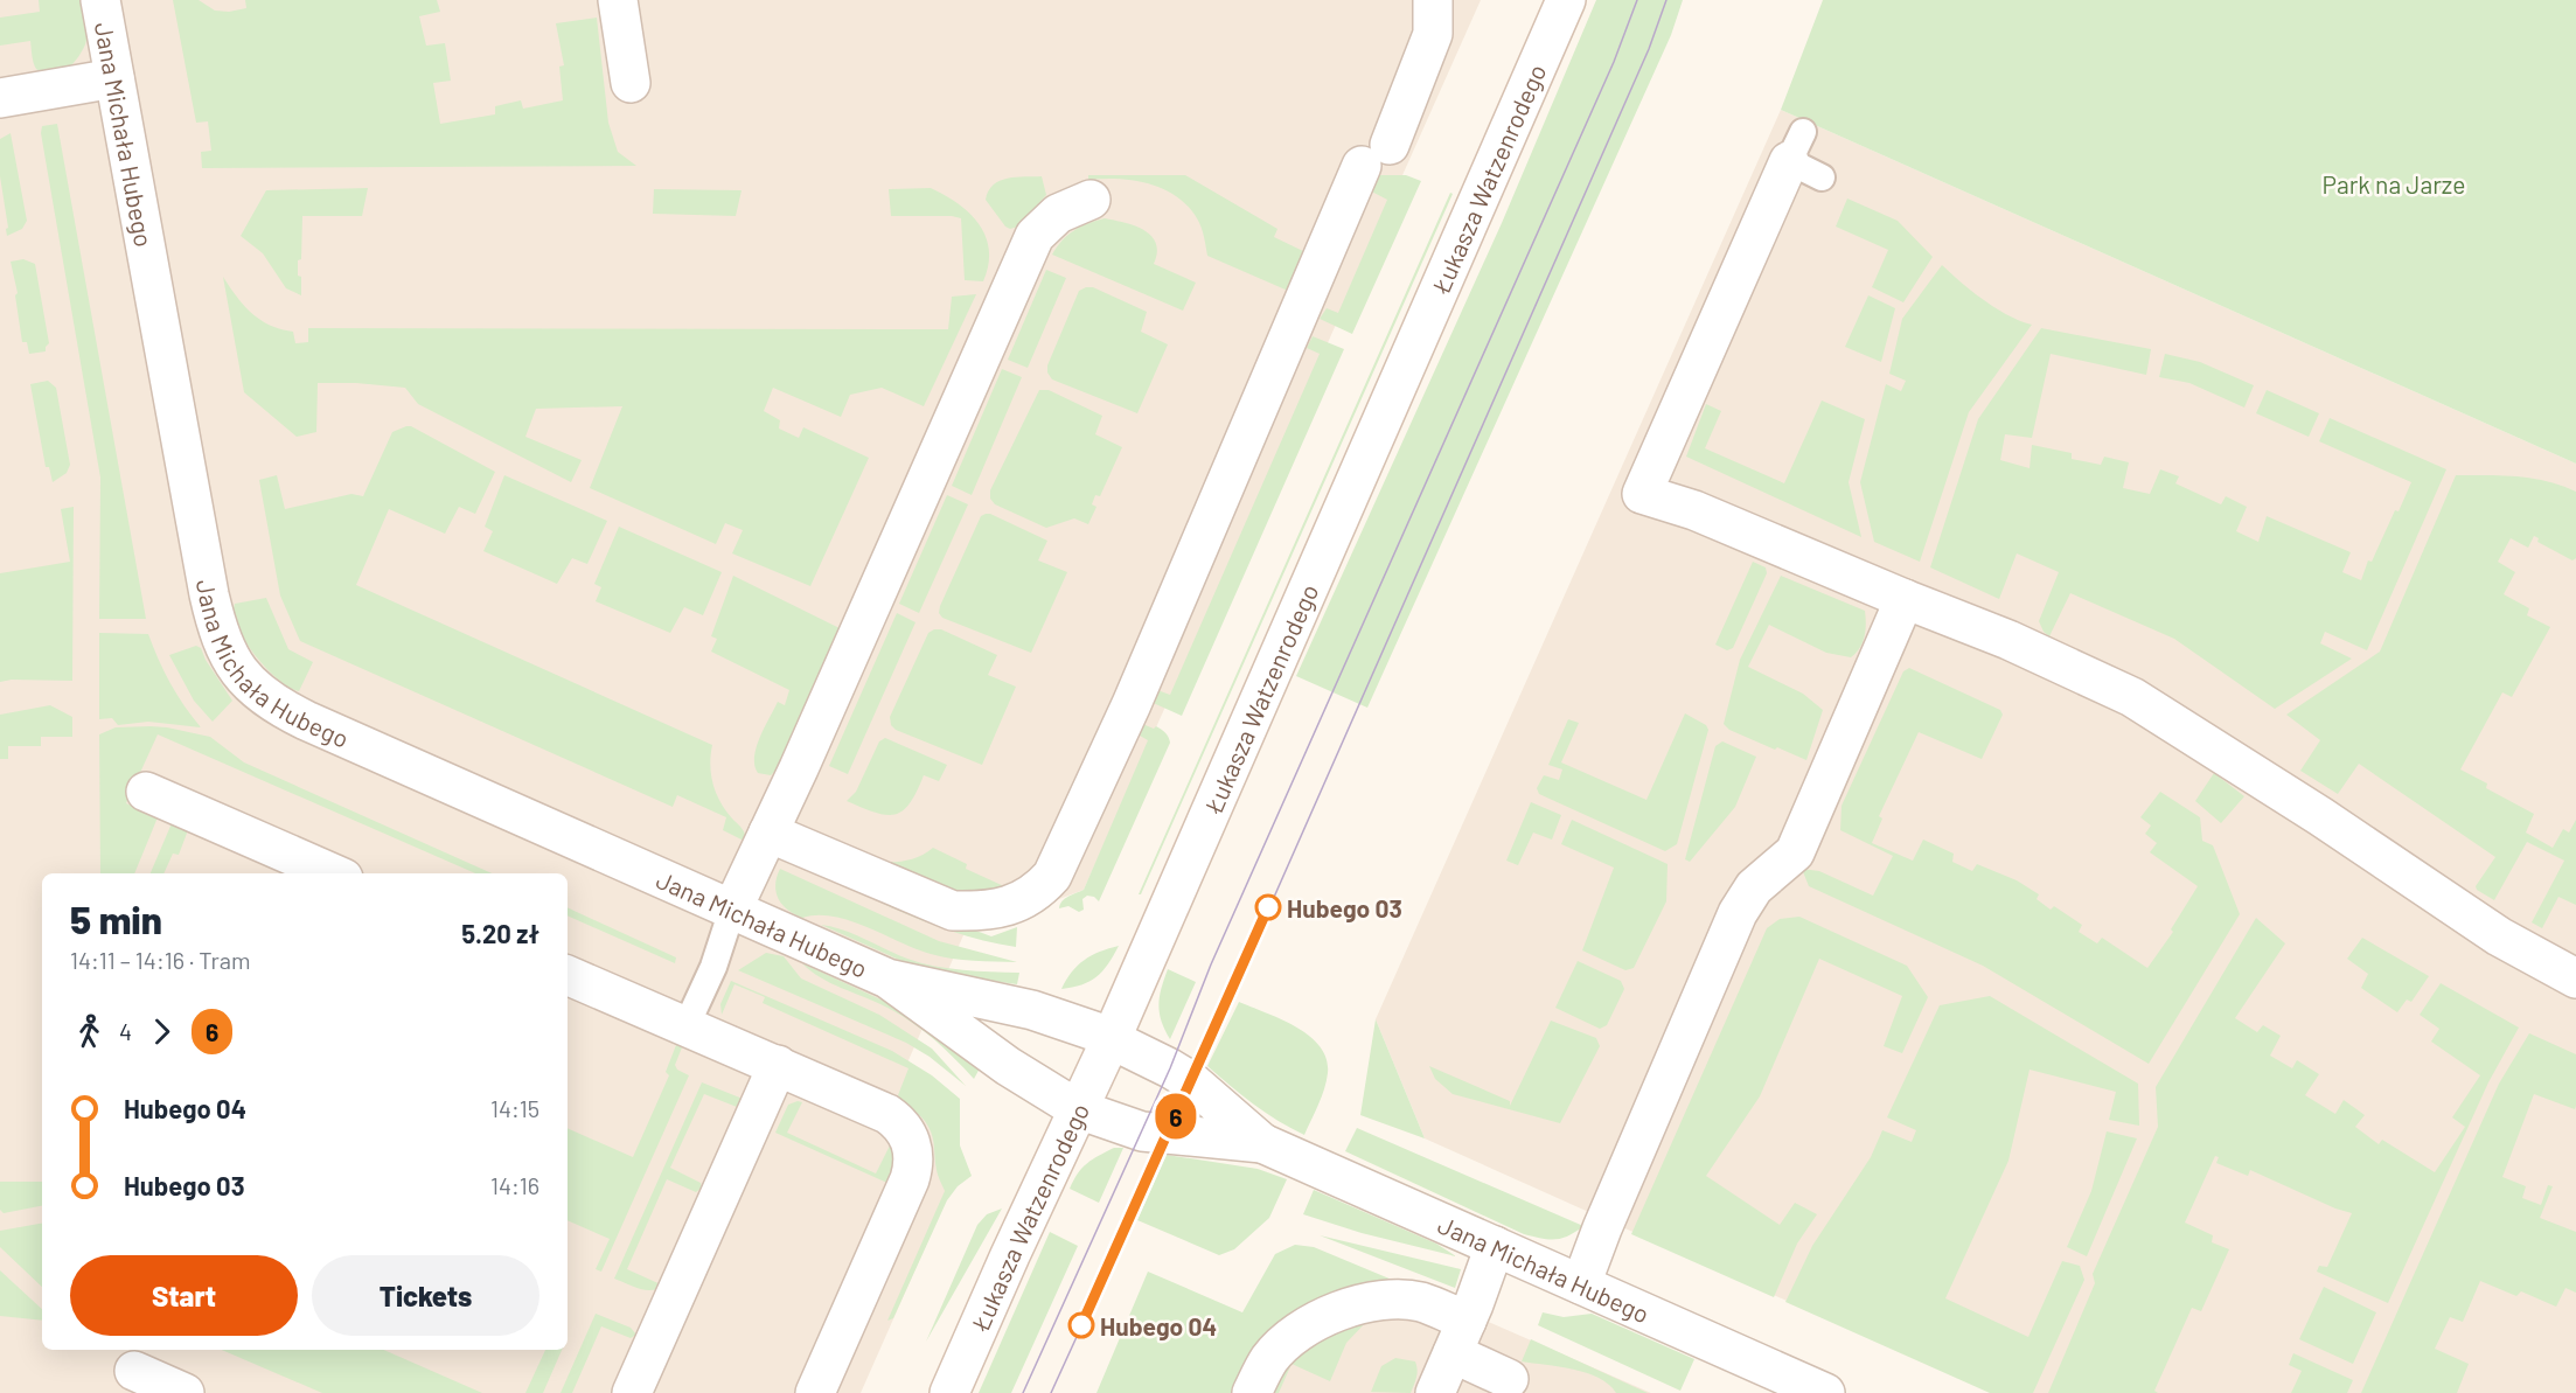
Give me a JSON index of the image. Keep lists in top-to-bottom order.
{
  "streets": {
    "street": ["Jana Michała Hubego", "Łukasza Watzenrodego"]
  },
  "crossings": [
    ["Jana Michała Hubego", "Łukasza Watzenrodego"]
  ],
  "parks": ["Park na Jarze"],
  "places": ["Hubego 03", "Hubego 04"],
  "lines": ["tram line 6"],
  "page": {
    "on_map": "6",
    "heading": ["5 min", "14:11 – 14:16 · Tram", "5.20 zł"],
    "legs": ["4", "6"],
    "list": [
      {
        "name": "Hubego 04",
        "value": "14:15"
      },
      {
        "name": "Hubego 03",
        "value": "14:16"
      }
    ],
    "buttons": ["Start", "Tickets"]
  }
}
